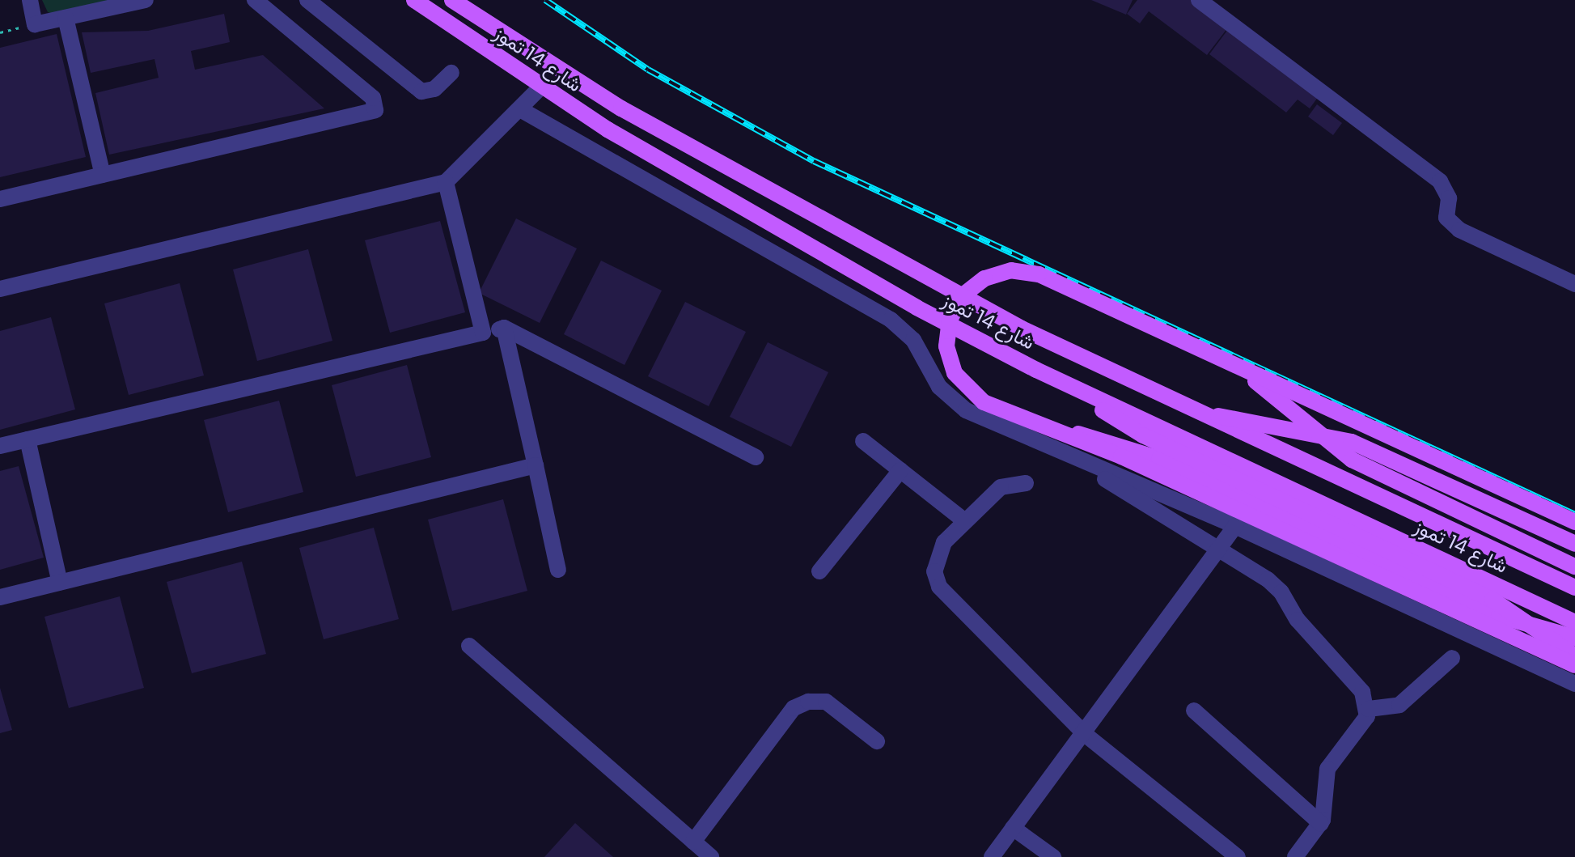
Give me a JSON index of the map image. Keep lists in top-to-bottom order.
{
  "streets": {
    "main road": ["شارع 14 تموز"]
  }
}
